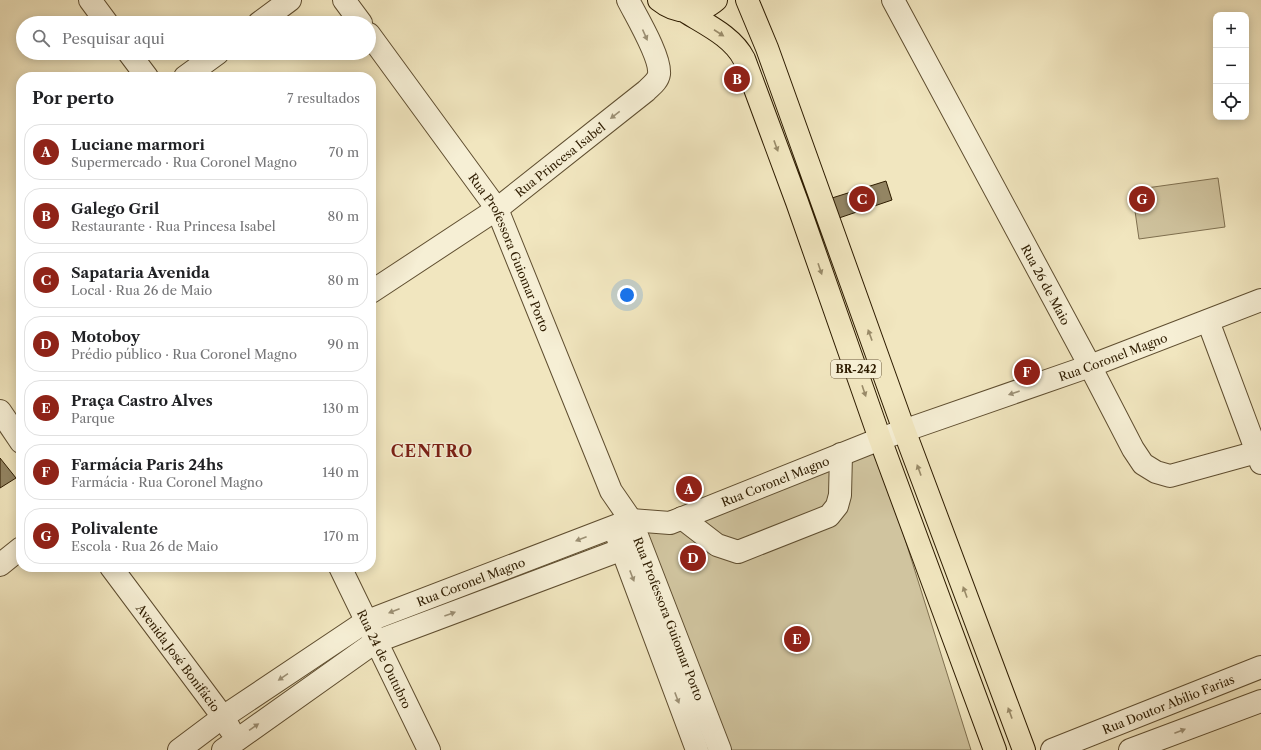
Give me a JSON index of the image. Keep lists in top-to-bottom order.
{
  "streets": {
    "highway": ["BR-242"],
    "street": [
      "Rua Princesa Isabel",
      "Rua Professora Guiomar Porto",
      "Rua 26 de Maio",
      "Rua Coronel Magno",
      "Avenida José Bonifácio",
      "Rua 24 de Outubro",
      "Rua Doutor Abílio Farias"
    ]
  },
  "crossings": [
    ["Rua Princesa Isabel", "Rua Professora Guiomar Porto"],
    ["Rua Professora Guiomar Porto", "Rua Coronel Magno"],
    ["Rua 26 de Maio", "Rua Coronel Magno"],
    ["Rua Coronel Magno", "BR-242"],
    ["Rua Coronel Magno", "Avenida José Bonifácio"],
    ["Rua Coronel Magno", "Rua 24 de Outubro"]
  ],
  "one_way": ["Rua Princesa Isabel"],
  "districts": ["CENTRO"],
  "page": {
    "map_buttons": ["+", "−"],
    "search": "Pesquisar aqui",
    "pins": [
      "B",
      "C",
      "G",
      "F",
      "A",
      "D",
      "E"
    ],
    "heading": ["Por perto", "7 resultados"],
    "list": [
      {
        "mark": "A",
        "name": "Luciane marmori",
        "note": "Supermercado · Rua Coronel Magno",
        "value": "70 m"
      },
      {
        "mark": "B",
        "name": "Galego Gril",
        "note": "Restaurante · Rua Princesa Isabel",
        "value": "80 m"
      },
      {
        "mark": "C",
        "name": "Sapataria Avenida",
        "note": "Local · Rua 26 de Maio",
        "value": "80 m"
      },
      {
        "mark": "D",
        "name": "Motoboy",
        "note": "Prédio público · Rua Coronel Magno",
        "value": "90 m"
      },
      {
        "mark": "E",
        "name": "Praça Castro Alves",
        "note": "Parque",
        "value": "130 m"
      },
      {
        "mark": "F",
        "name": "Farmácia Paris 24hs",
        "note": "Farmácia · Rua Coronel Magno",
        "value": "140 m"
      },
      {
        "mark": "G",
        "name": "Polivalente",
        "note": "Escola · Rua 26 de Maio",
        "value": "170 m"
      }
    ]
  }
}
